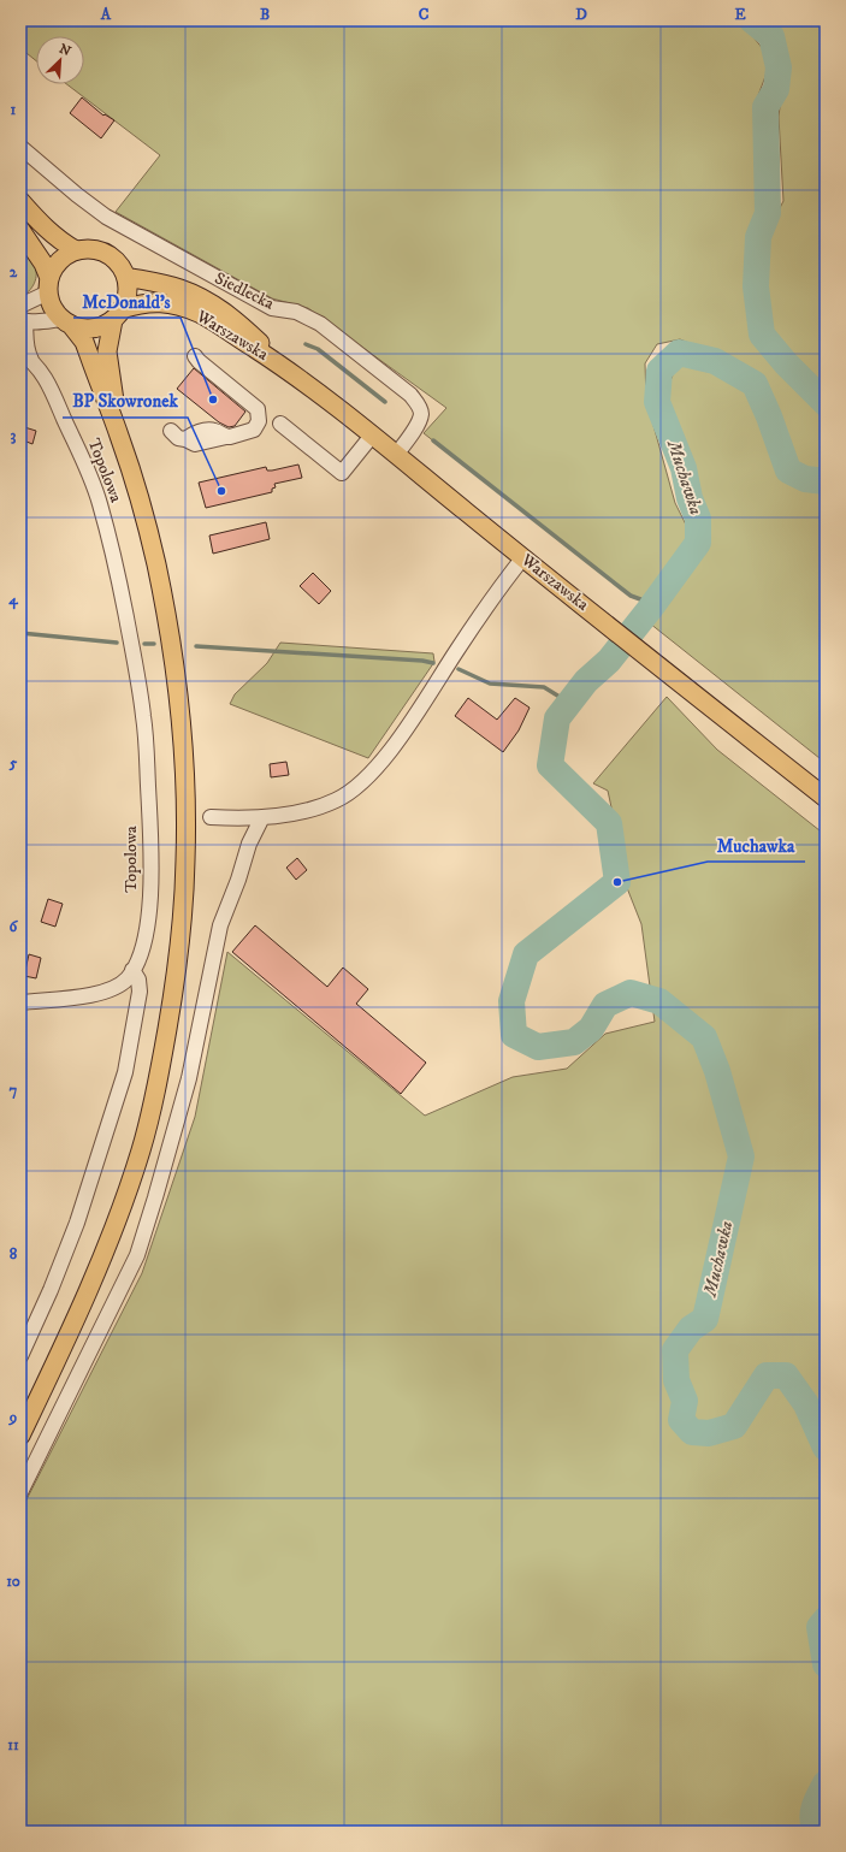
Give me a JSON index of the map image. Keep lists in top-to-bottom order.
{
  "streets": {
    "main road": ["Warszawska"],
    "street": ["Siedlecka", "Topolowa"]
  },
  "crossings": [
    ["Siedlecka", "Warszawska"],
    ["Warszawska", "Topolowa"]
  ],
  "water": ["Muchawka"],
  "places": ["McDonald's", "BP Skowronek", "Muchawka"],
  "north": "top right",
  "grid": {
    "columns": [
      "A",
      "B",
      "C",
      "D",
      "E"
    ],
    "rows": [
      "1",
      "2",
      "3",
      "4",
      "5",
      "6",
      "7",
      "8",
      "9",
      "10",
      "11"
    ]
  }
}
